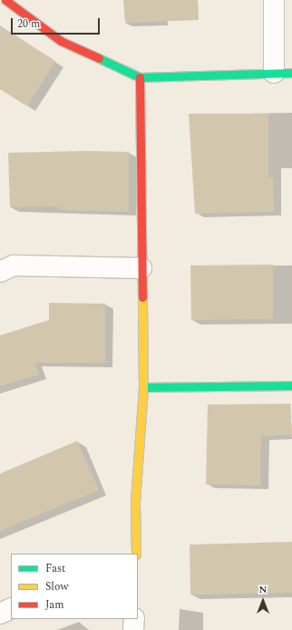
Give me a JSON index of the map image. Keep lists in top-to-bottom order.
{
  "legend": ["Fast", "Slow", "Jam"],
  "scale_bar": "20 m",
  "north": "top"
}
